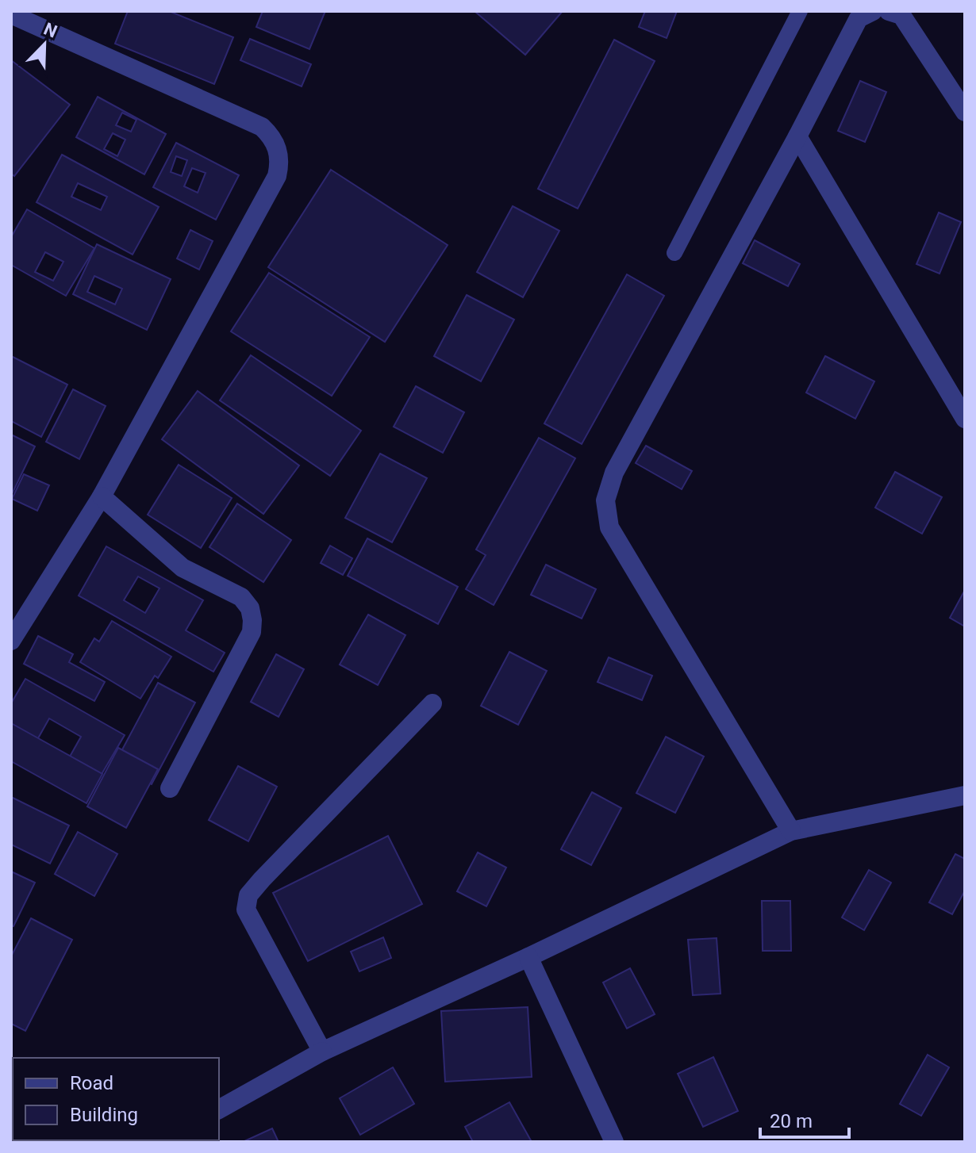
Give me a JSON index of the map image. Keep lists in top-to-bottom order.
{
  "legend": ["Road", "Building"],
  "scale_bar": "20 m",
  "north": "top right"
}
